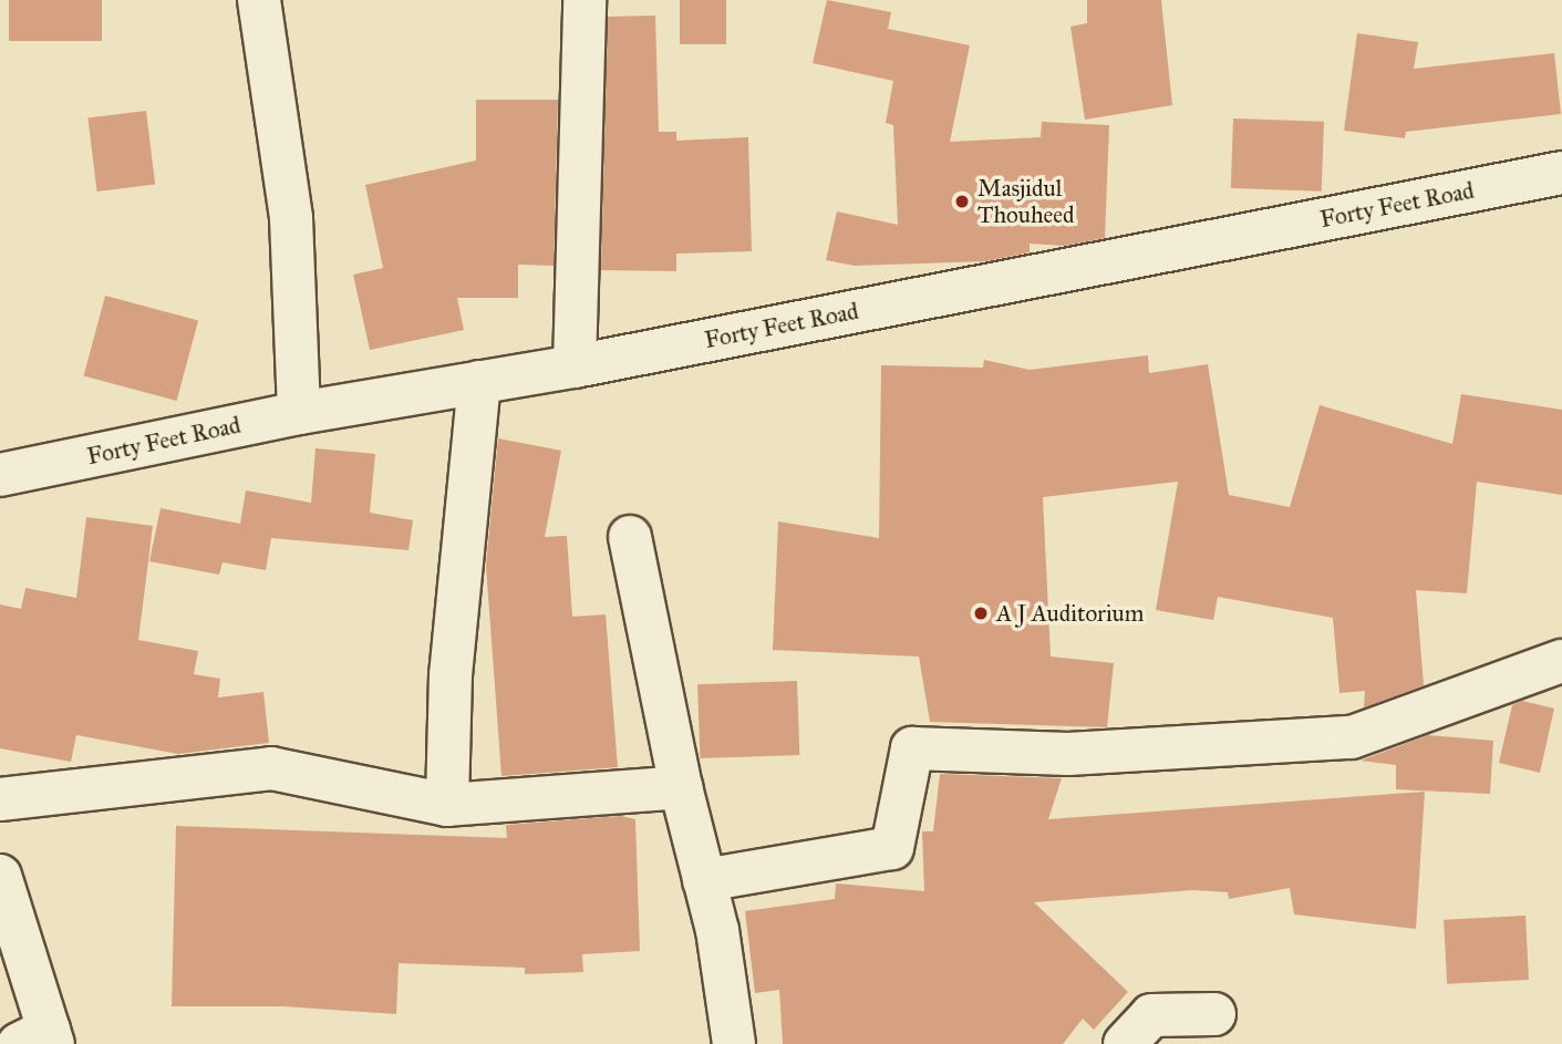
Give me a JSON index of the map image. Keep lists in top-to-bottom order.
{
  "streets": {
    "street": ["Forty Feet Road"]
  },
  "places": ["Masjidul Thouheed", "A J Auditorium"]
}
